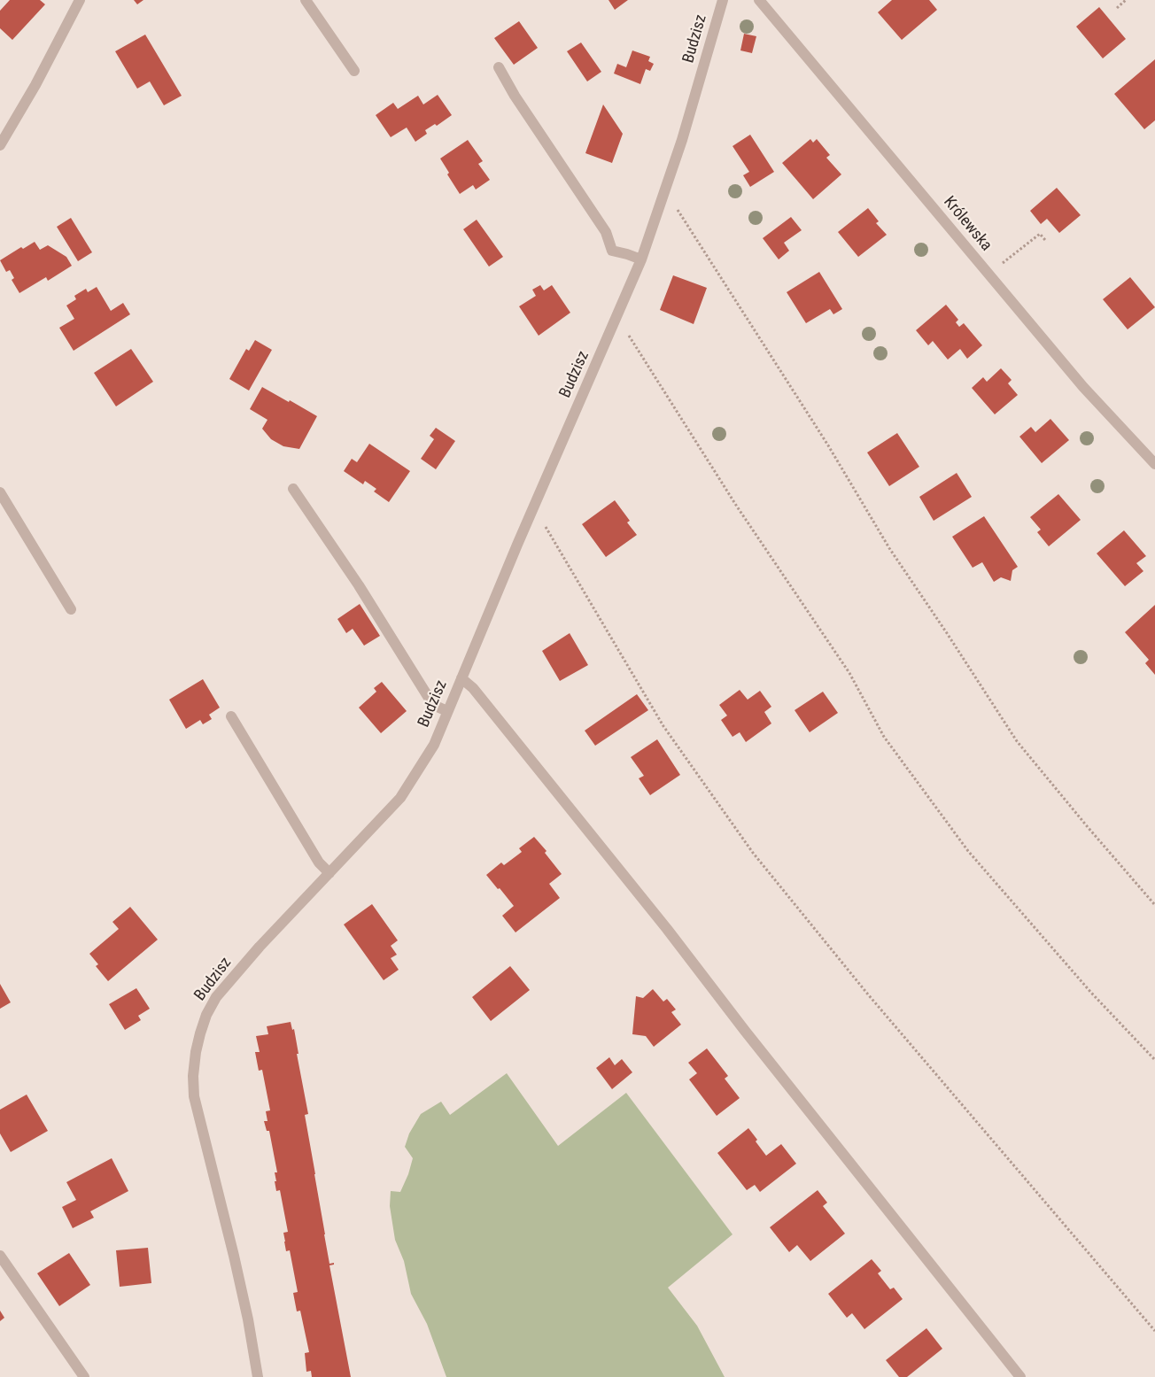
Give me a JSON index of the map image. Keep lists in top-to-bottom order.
{
  "streets": {
    "street": ["Budzisz", "Królewska"]
  }
}
